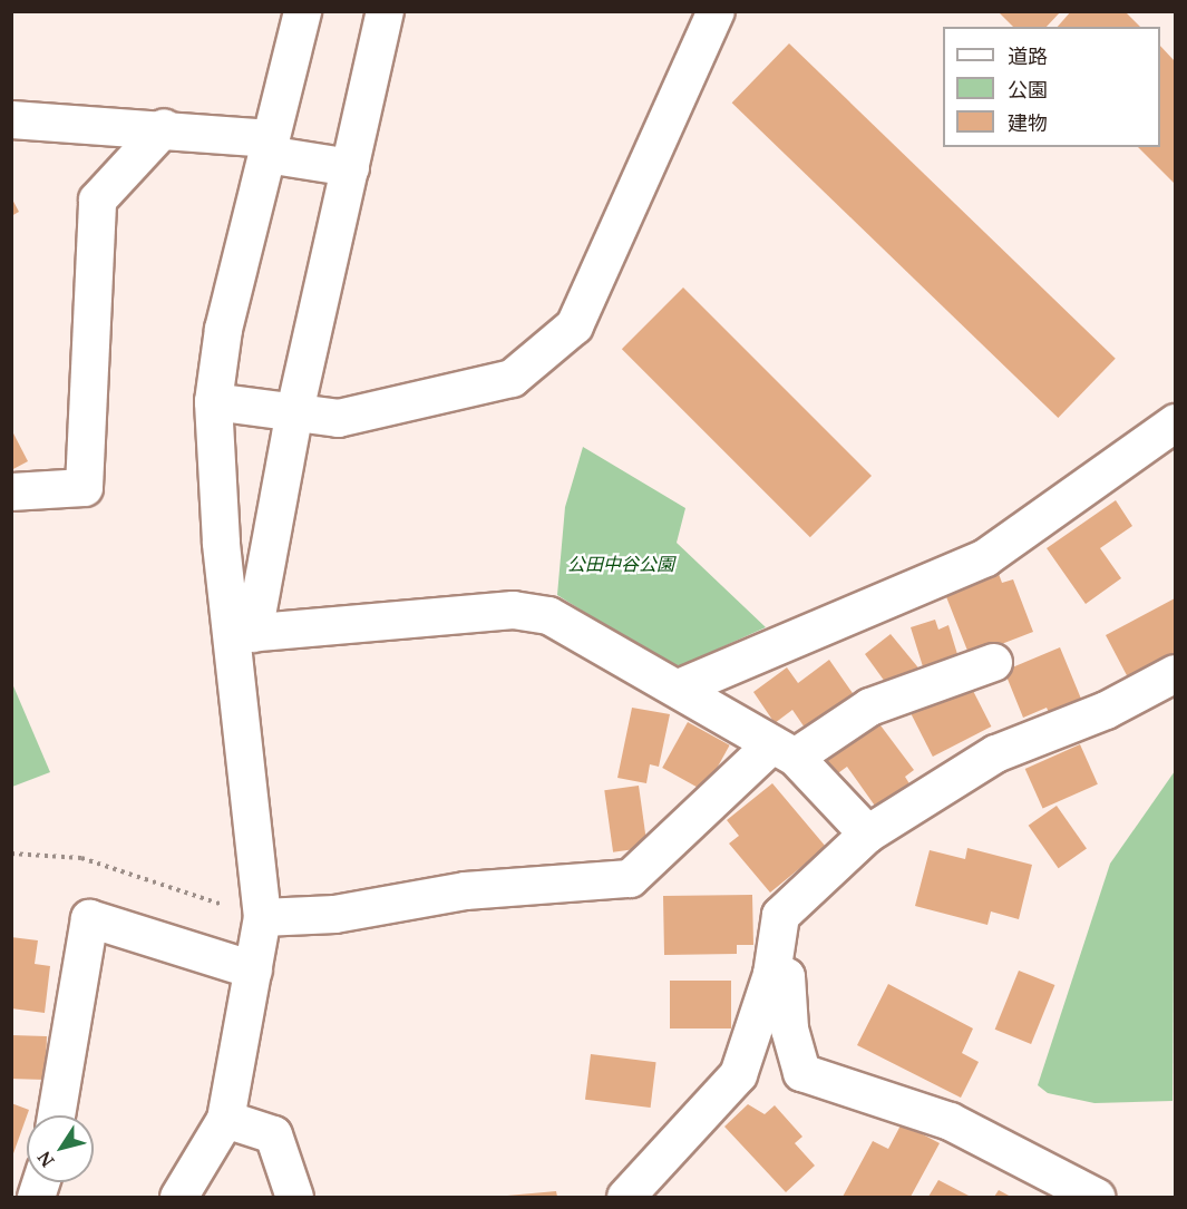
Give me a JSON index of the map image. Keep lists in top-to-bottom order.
{
  "parks": ["公田中谷公園"],
  "legend": ["道路", "公園", "建物"],
  "north": "bottom left"
}
